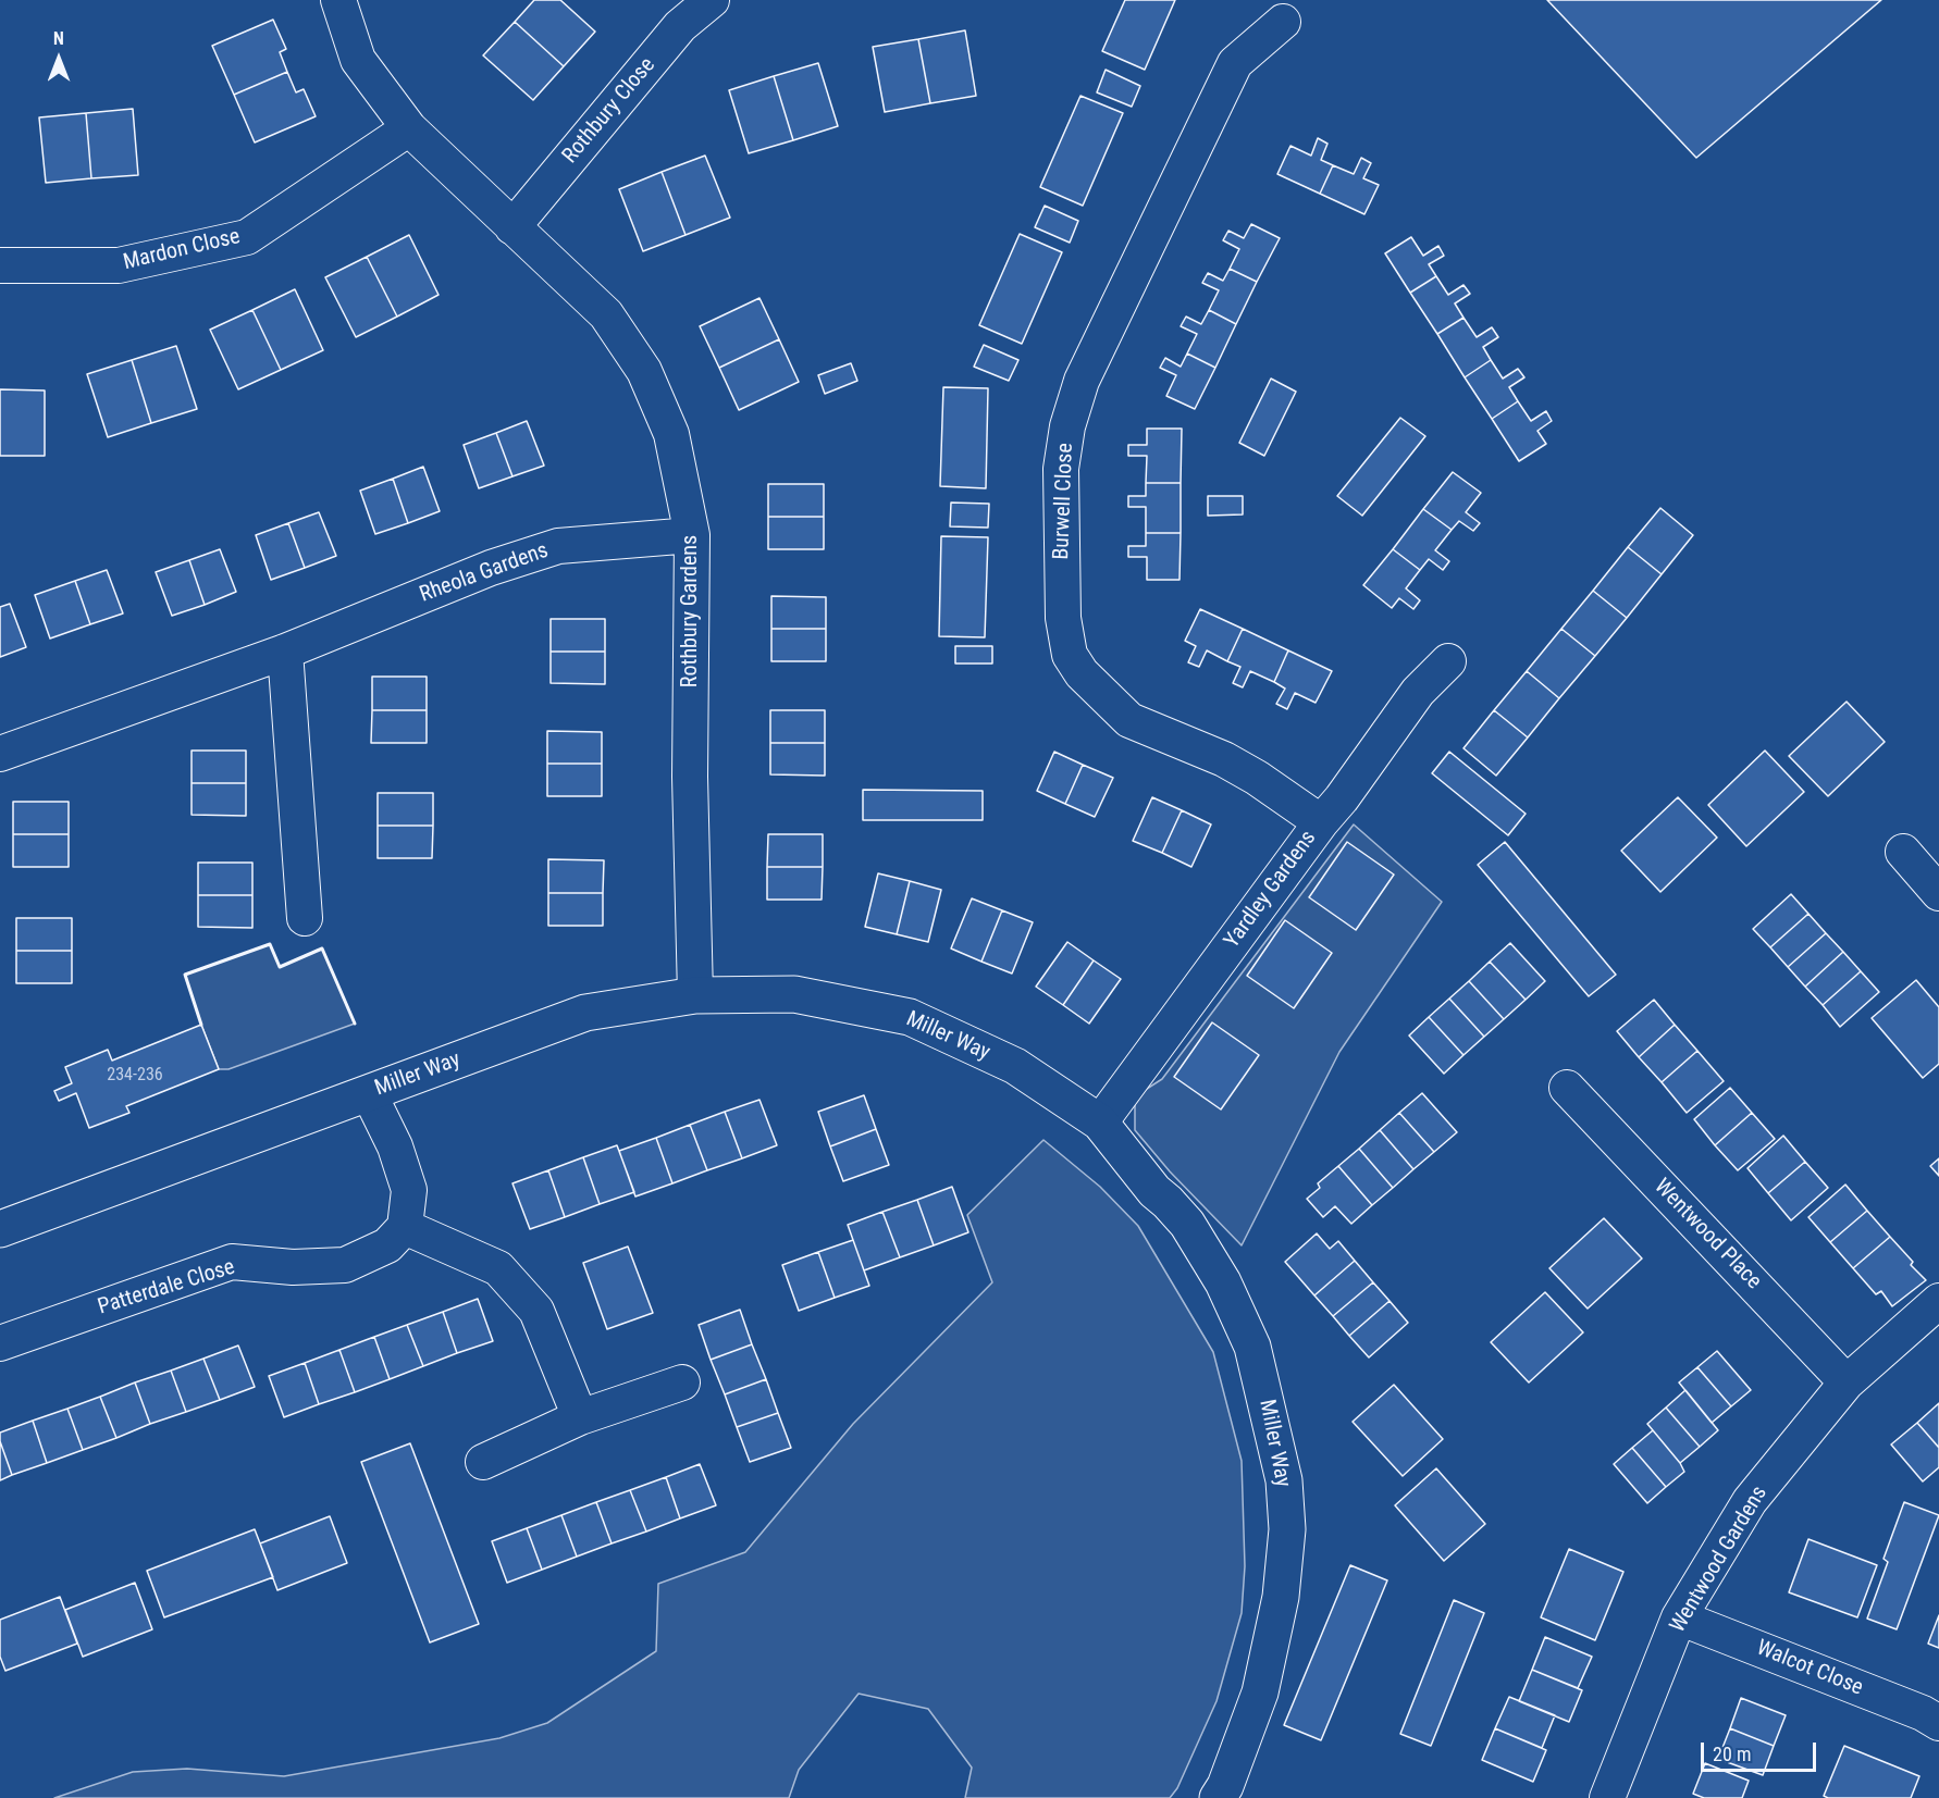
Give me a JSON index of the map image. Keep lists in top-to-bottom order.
{
  "streets": {
    "street": [
      "Rothbury Close",
      "Mardon Close",
      "Burwell Close",
      "Rheola Gardens",
      "Rothbury Gardens",
      "Yardley Gardens",
      "Miller Way",
      "Wentwood Place",
      "Patterdale Close",
      "Wentwood Gardens",
      "Walcot Close"
    ]
  },
  "crossings": [
    ["Rothbury Close", "Rothbury Gardens"],
    ["Mardon Close", "Rothbury Gardens"],
    ["Burwell Close", "Yardley Gardens"],
    ["Rheola Gardens", "Rothbury Gardens"],
    ["Rothbury Gardens", "Miller Way"],
    ["Yardley Gardens", "Miller Way"],
    ["Wentwood Place", "Wentwood Gardens"],
    ["Wentwood Gardens", "Walcot Close"]
  ],
  "house_numbers": ["234-236"],
  "scale_bar": "20 m",
  "north": "top"
}
